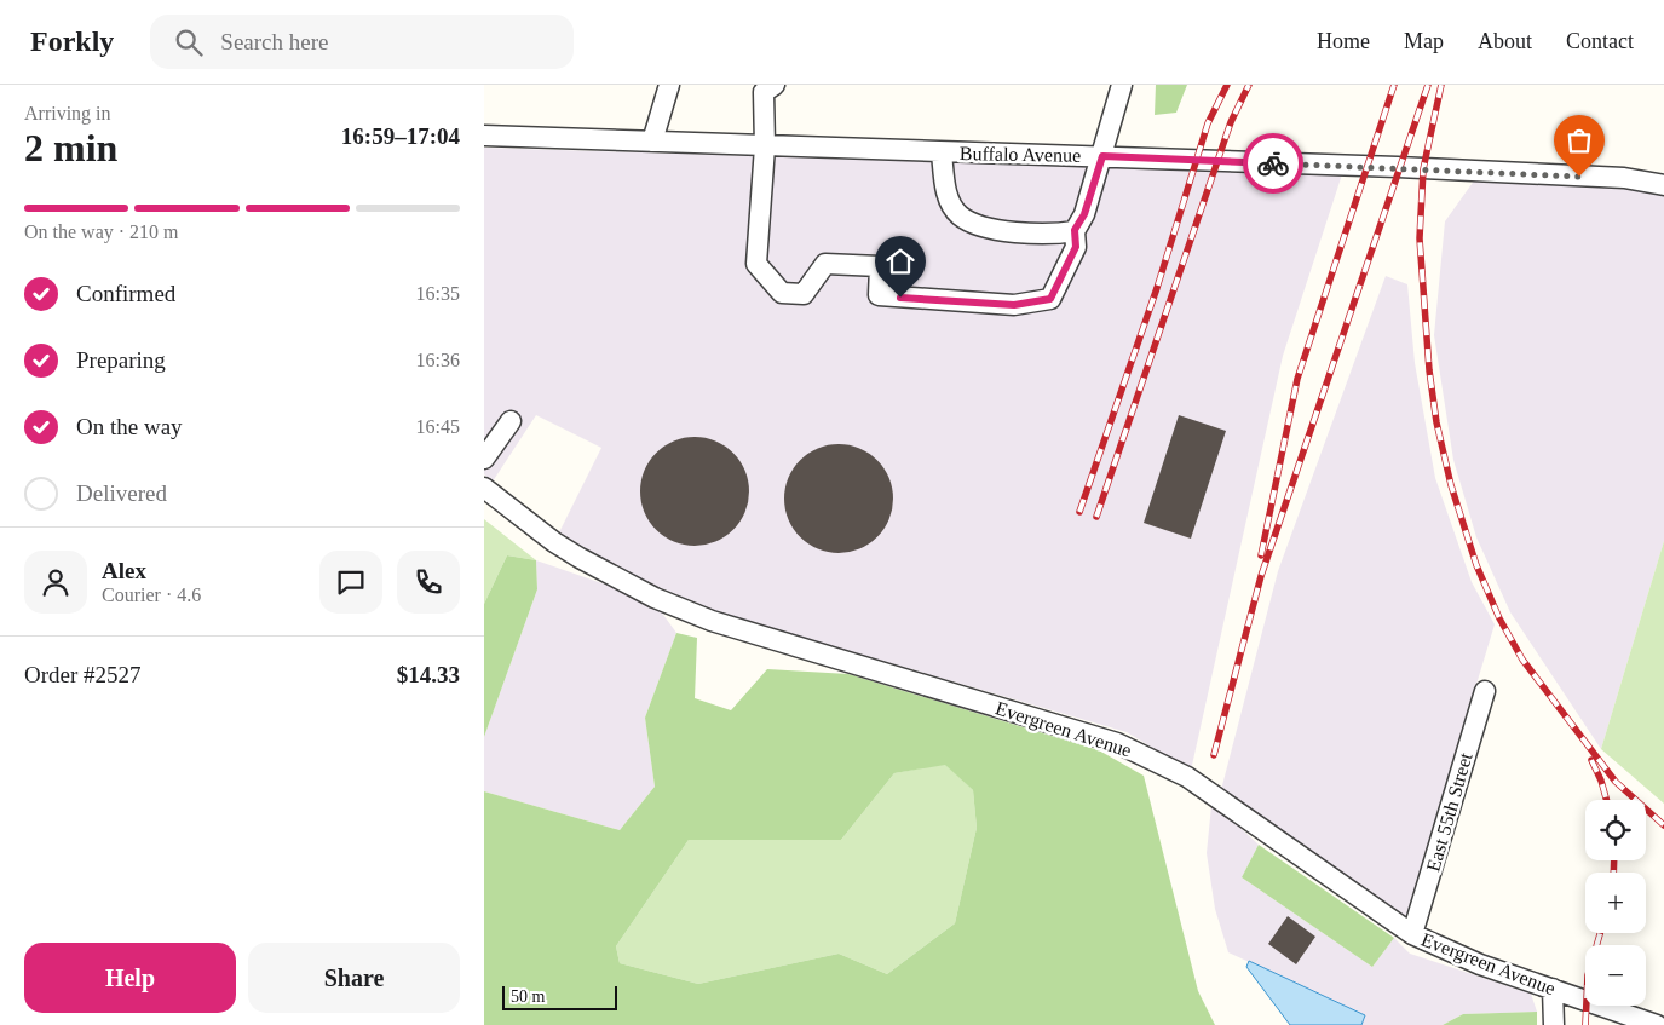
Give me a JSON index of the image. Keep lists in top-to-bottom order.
{
  "streets": {
    "street": ["Buffalo Avenue", "Evergreen Avenue", "East 55th Street"]
  },
  "crossings": [
    ["Evergreen Avenue", "East 55th Street"]
  ],
  "scale_bar": "50 m",
  "page": {
    "header": "Forkly",
    "search": "Search here",
    "nav": [
      "Home",
      "Map",
      "About",
      "Contact"
    ],
    "heading": ["2 min", "Arriving in", "16:59–17:04"],
    "panel": [
      "Alex",
      "Courier · 4.6",
      "Order #2527",
      "$14.33"
    ],
    "bar": "On the way · 210 m",
    "list": [
      ["Confirmed", "16:35"],
      ["Preparing", "16:36"],
      ["On the way", "16:45"],
      "Delivered"
    ],
    "map_buttons": ["+", "−"],
    "buttons": ["Help", "Share"],
    "scale": "50 m"
  }
}
